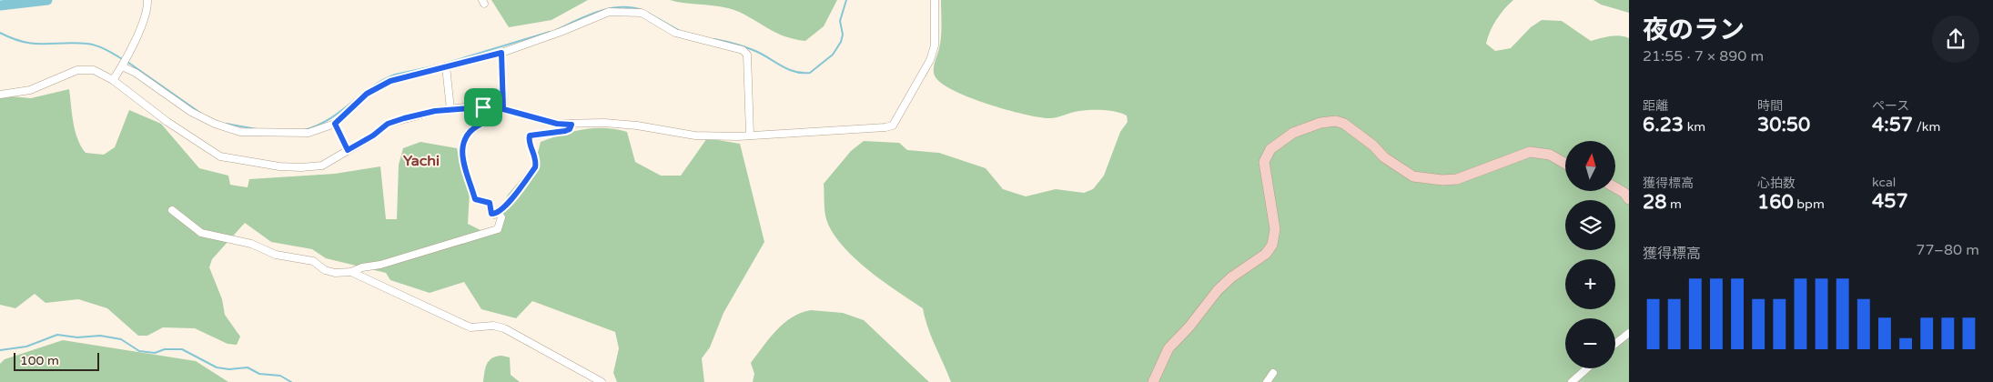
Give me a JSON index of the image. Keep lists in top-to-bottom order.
{
  "districts": ["Yachi"],
  "scale_bar": "100 m",
  "north": "top",
  "page": {
    "heading": ["夜のラン", "21:55 · 7 × 890 m"],
    "stats": [
      ["距離", "6.23 km"],
      ["時間", "30:50"],
      ["ペース", "4:57 /km"],
      ["獲得標高", "28 m"],
      ["心拍数", "160 bpm"],
      ["kcal", "457"]
    ],
    "map_buttons": ["+", "−"],
    "chart": ["獲得標高", "77–80 m"],
    "scale": "100 m"
  }
}
